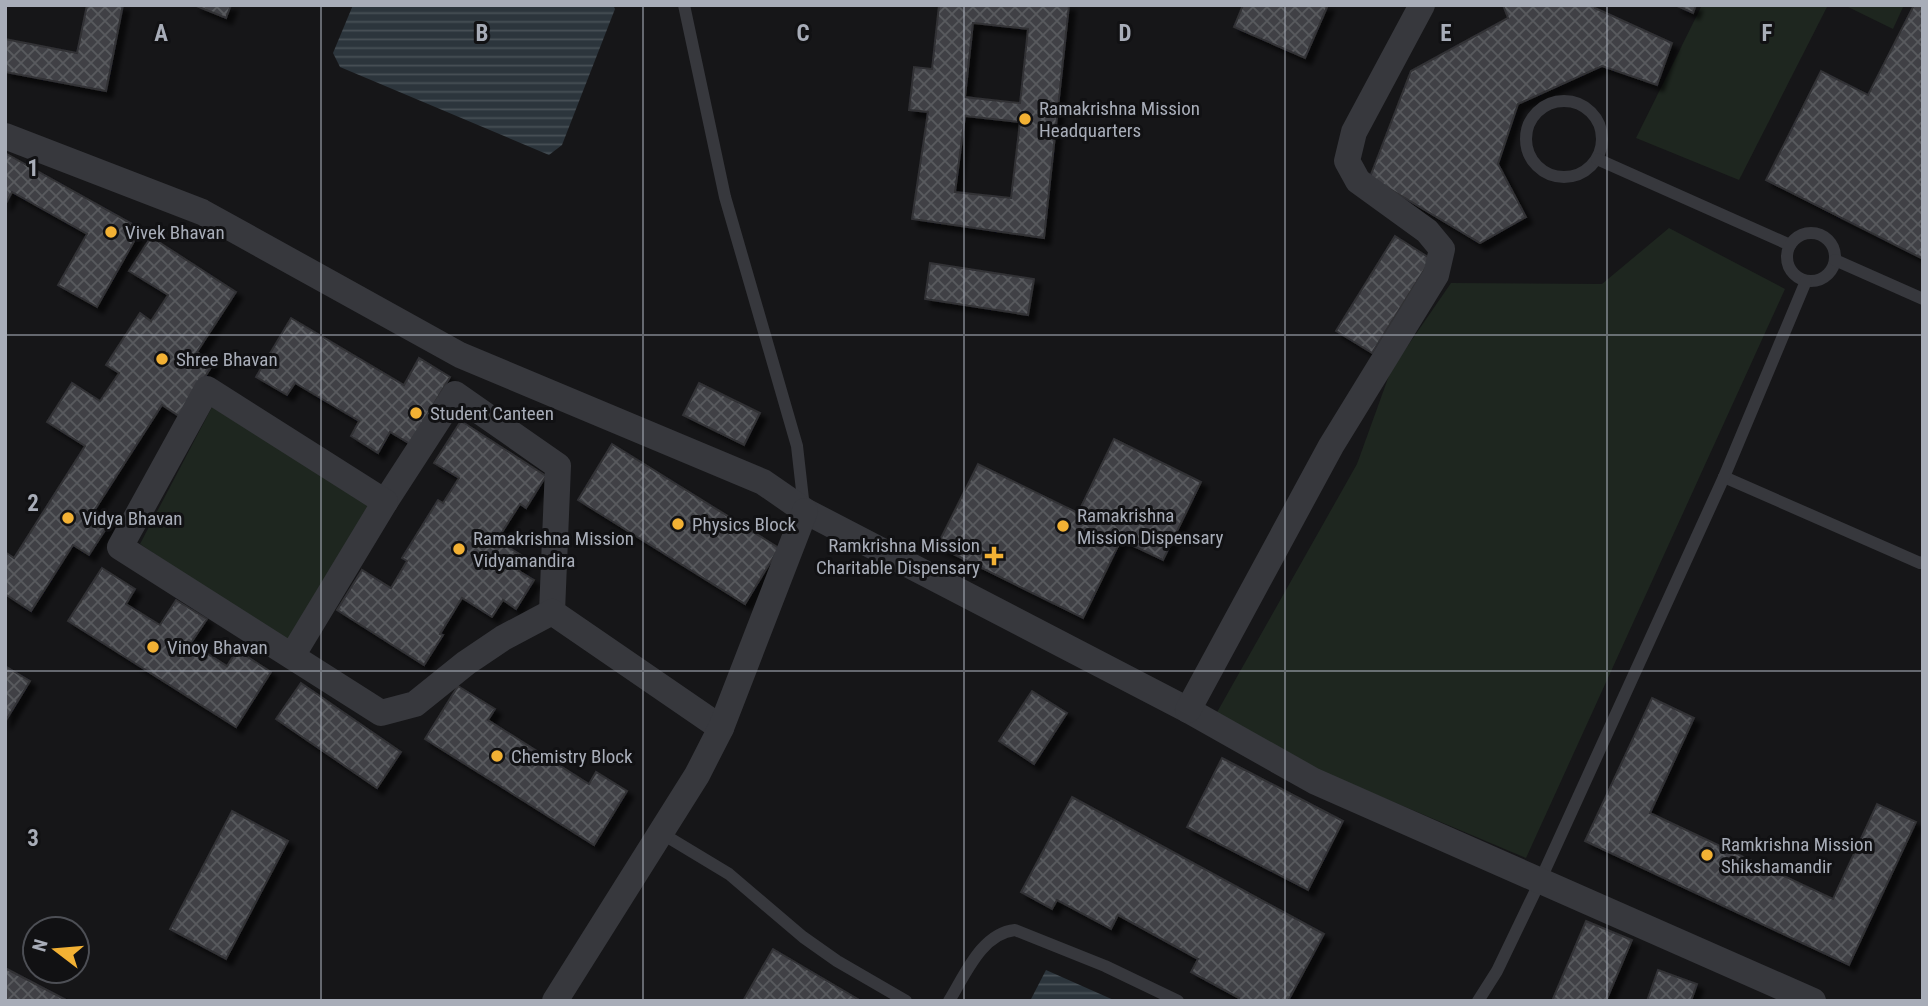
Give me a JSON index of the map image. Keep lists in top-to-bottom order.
{
  "places": {
    "other": [
      "Ramakrishna Mission Headquarters",
      "Vivek Bhavan",
      "Shree Bhavan",
      "Student Canteen",
      "Vidya Bhavan",
      "Physics Block",
      "Ramakrishna Mission Dispensary",
      "Ramakrishna Mission Vidyamandira",
      "Vinoy Bhavan",
      "Chemistry Block",
      "Ramkrishna Mission Shikshamandir"
    ],
    "health": ["Ramkrishna Mission Charitable Dispensary"]
  },
  "north": "left",
  "grid": {
    "columns": [
      "A",
      "B",
      "C",
      "D",
      "E",
      "F"
    ],
    "rows": ["1", "2", "3"]
  }
}
